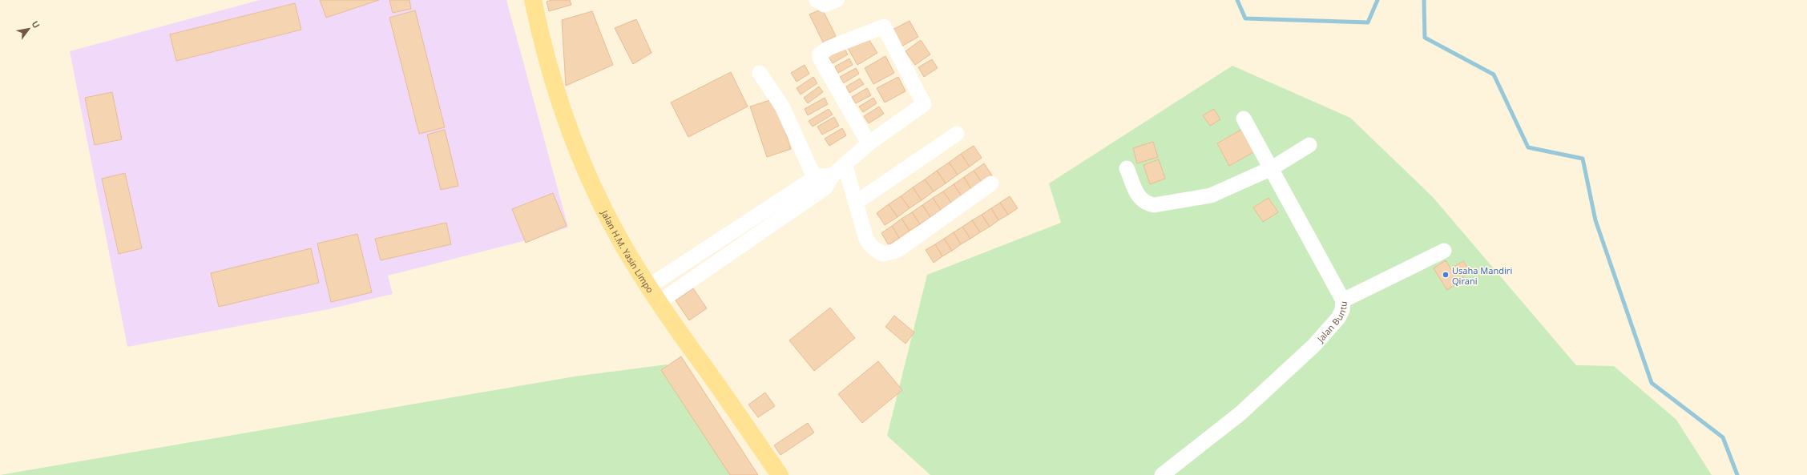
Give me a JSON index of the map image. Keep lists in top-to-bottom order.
{
  "streets": {
    "main road": ["Jalan H.M. Yasin Limpo"],
    "street": ["Jalan Buntu"]
  },
  "places": ["Usaha Mandiri Qirani"],
  "north": "top right"
}
